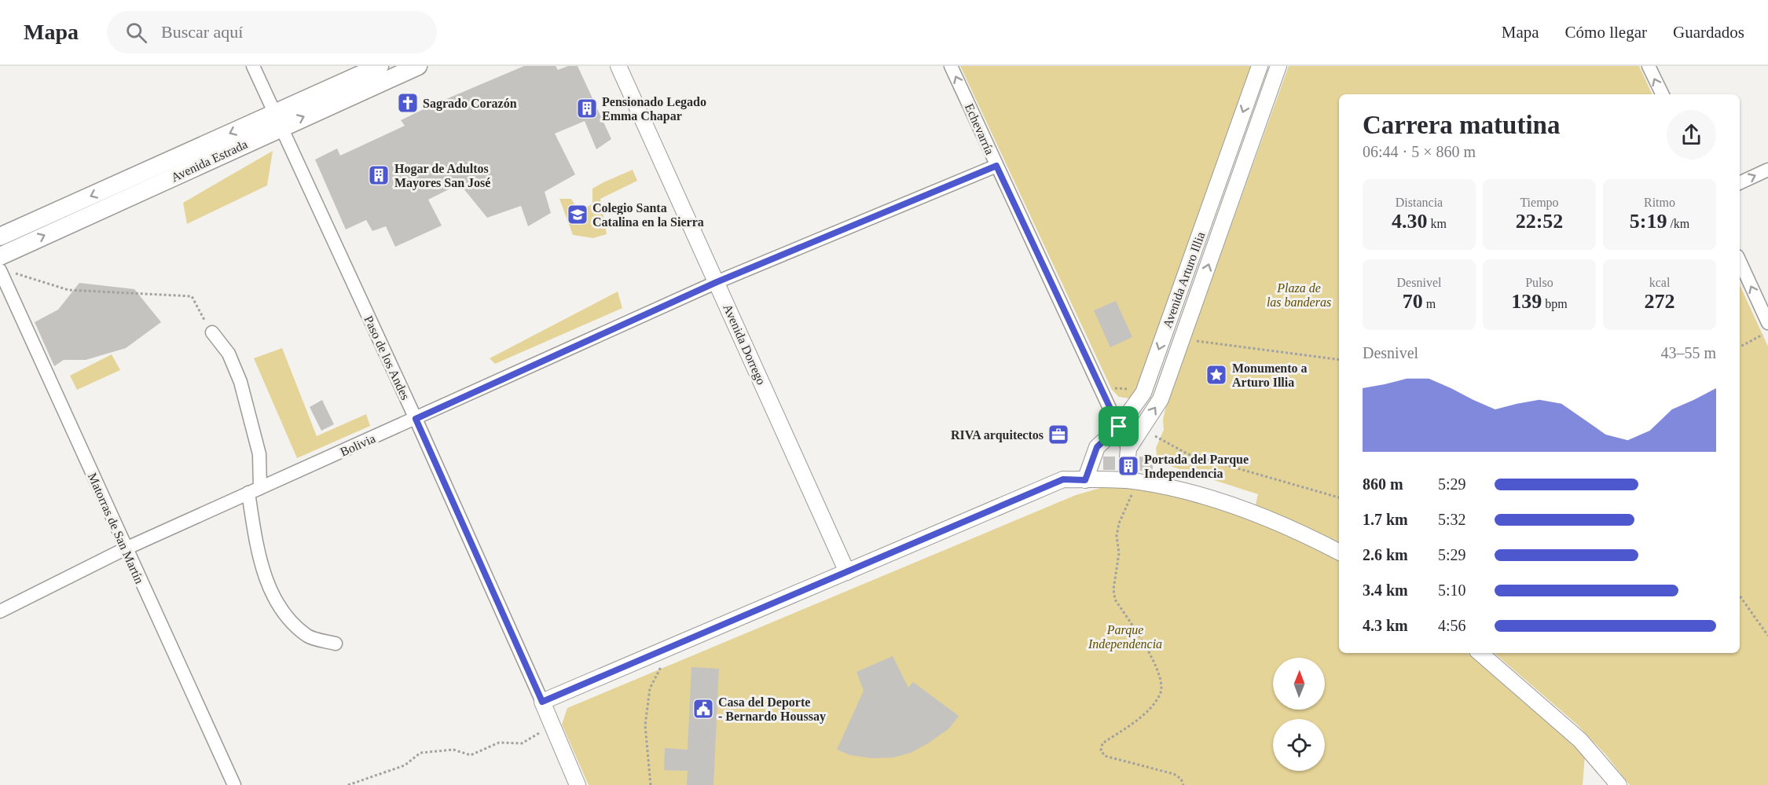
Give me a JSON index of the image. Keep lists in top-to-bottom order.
{
  "streets": {
    "main road": ["Avenida Estrada"],
    "street": [
      "Echevarría",
      "Avenida Arturo Illia",
      "Avenida Dorrego",
      "Paso de los Andes",
      "Bolivia",
      "Matorras de San Martín"
    ]
  },
  "crossings": [
    ["Echevarría", "Avenida Arturo Illia"],
    ["Echevarría", "Bolivia"],
    ["Avenida Estrada", "Paso de los Andes"],
    ["Avenida Estrada", "Matorras de San Martín"],
    ["Avenida Dorrego", "Bolivia"],
    ["Paso de los Andes", "Bolivia"],
    ["Bolivia", "Matorras de San Martín"]
  ],
  "parks": ["Plaza de las banderas", "Parque Independencia"],
  "places": {
    "church": ["Sagrado Corazón"],
    "building": ["Pensionado Legado Emma Chapar", "Hogar de Adultos Mayores San José", "Portada del Parque Independencia"],
    "school or university": ["Colegio Santa Catalina en la Sierra"],
    "place": ["Monumento a Arturo Illia"],
    "office": ["RIVA arquitectos"],
    "public building": ["Casa del Deporte - Bernardo Houssay"]
  },
  "north": "top",
  "page": {
    "header": "Mapa",
    "search": "Buscar aquí",
    "nav": ["Mapa", "Cómo llegar", "Guardados"],
    "heading": ["Carrera matutina", "06:44 · 5 × 860 m"],
    "stats": [
      ["Distancia", "4.30 km"],
      ["Tiempo", "22:52"],
      ["Ritmo", "5:19 /km"],
      ["Desnivel", "70 m"],
      ["Pulso", "139 bpm"],
      ["kcal", "272"]
    ],
    "chart": ["Desnivel", "43–55 m"],
    "list": [
      {
        "name": "860 m",
        "note": "5:29"
      },
      {
        "name": "1.7 km",
        "note": "5:32"
      },
      {
        "name": "2.6 km",
        "note": "5:29"
      },
      {
        "name": "3.4 km",
        "note": "5:10"
      },
      {
        "name": "4.3 km",
        "note": "4:56"
      }
    ]
  }
}
